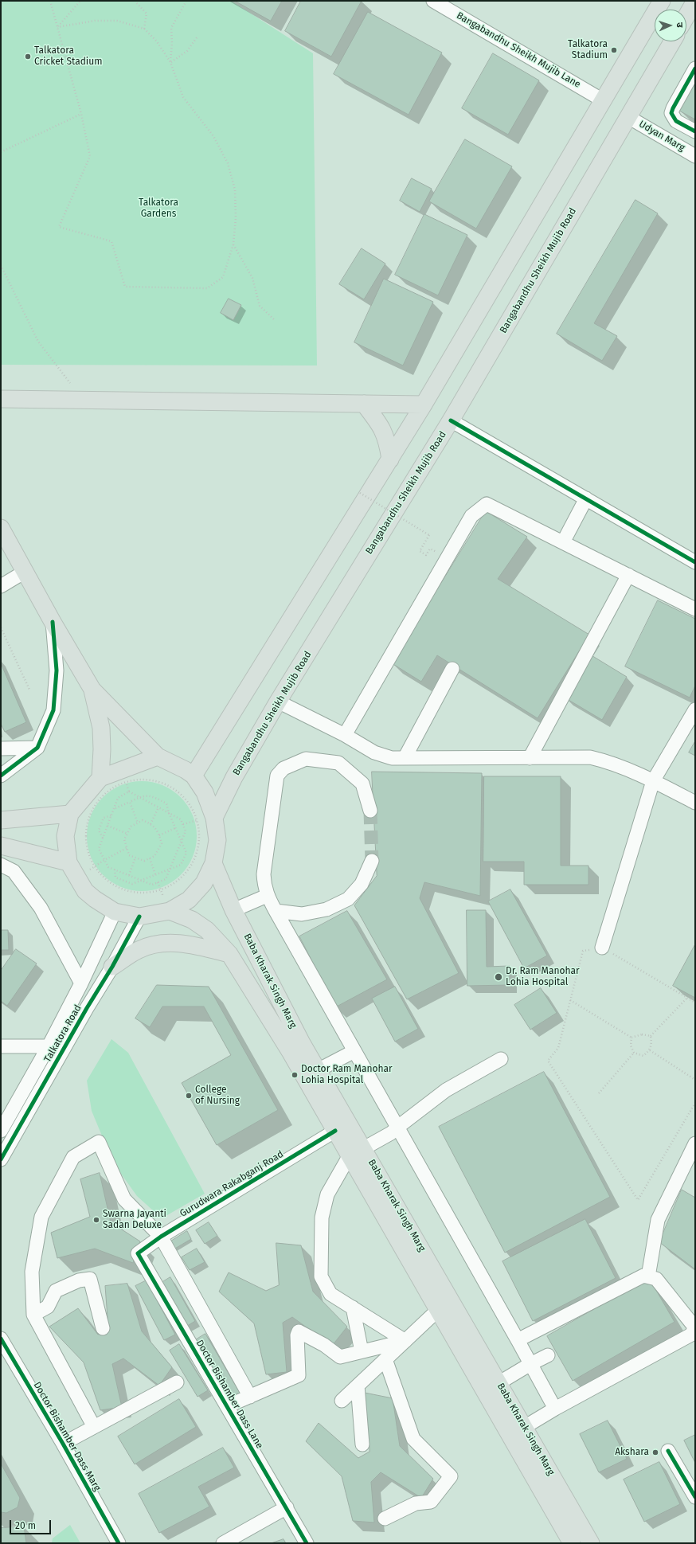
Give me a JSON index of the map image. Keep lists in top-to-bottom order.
{
  "streets": {
    "main road": ["Bangabandhu Sheikh Mujib Road", "Baba Kharak Singh Marg"],
    "street": [
      "Bangabandhu Sheikh Mujib Lane",
      "Udyan Marg",
      "Talkatora Road",
      "Gurudwara Rakabganj Road",
      "Doctor Bishamber Dass Lane",
      "Doctor Bishamber Dass Marg"
    ]
  },
  "crossings": [
    ["Udyan Marg", "Bangabandhu Sheikh Mujib Road"],
    ["Baba Kharak Singh Marg", "Gurudwara Rakabganj Road"],
    ["Gurudwara Rakabganj Road", "Doctor Bishamber Dass Lane"]
  ],
  "parks": ["Talkatora Gardens"],
  "places": [
    "Talkatora Stadium",
    "Talkatora Cricket Stadium",
    "Dr. Ram Manohar Lohia Hospital",
    "Doctor Ram Manohar Lohia Hospital",
    "College of Nursing",
    "Swarna Jayanti Sadan Deluxe",
    "Akshara"
  ],
  "scale_bar": "20 m",
  "north": "right"
}
